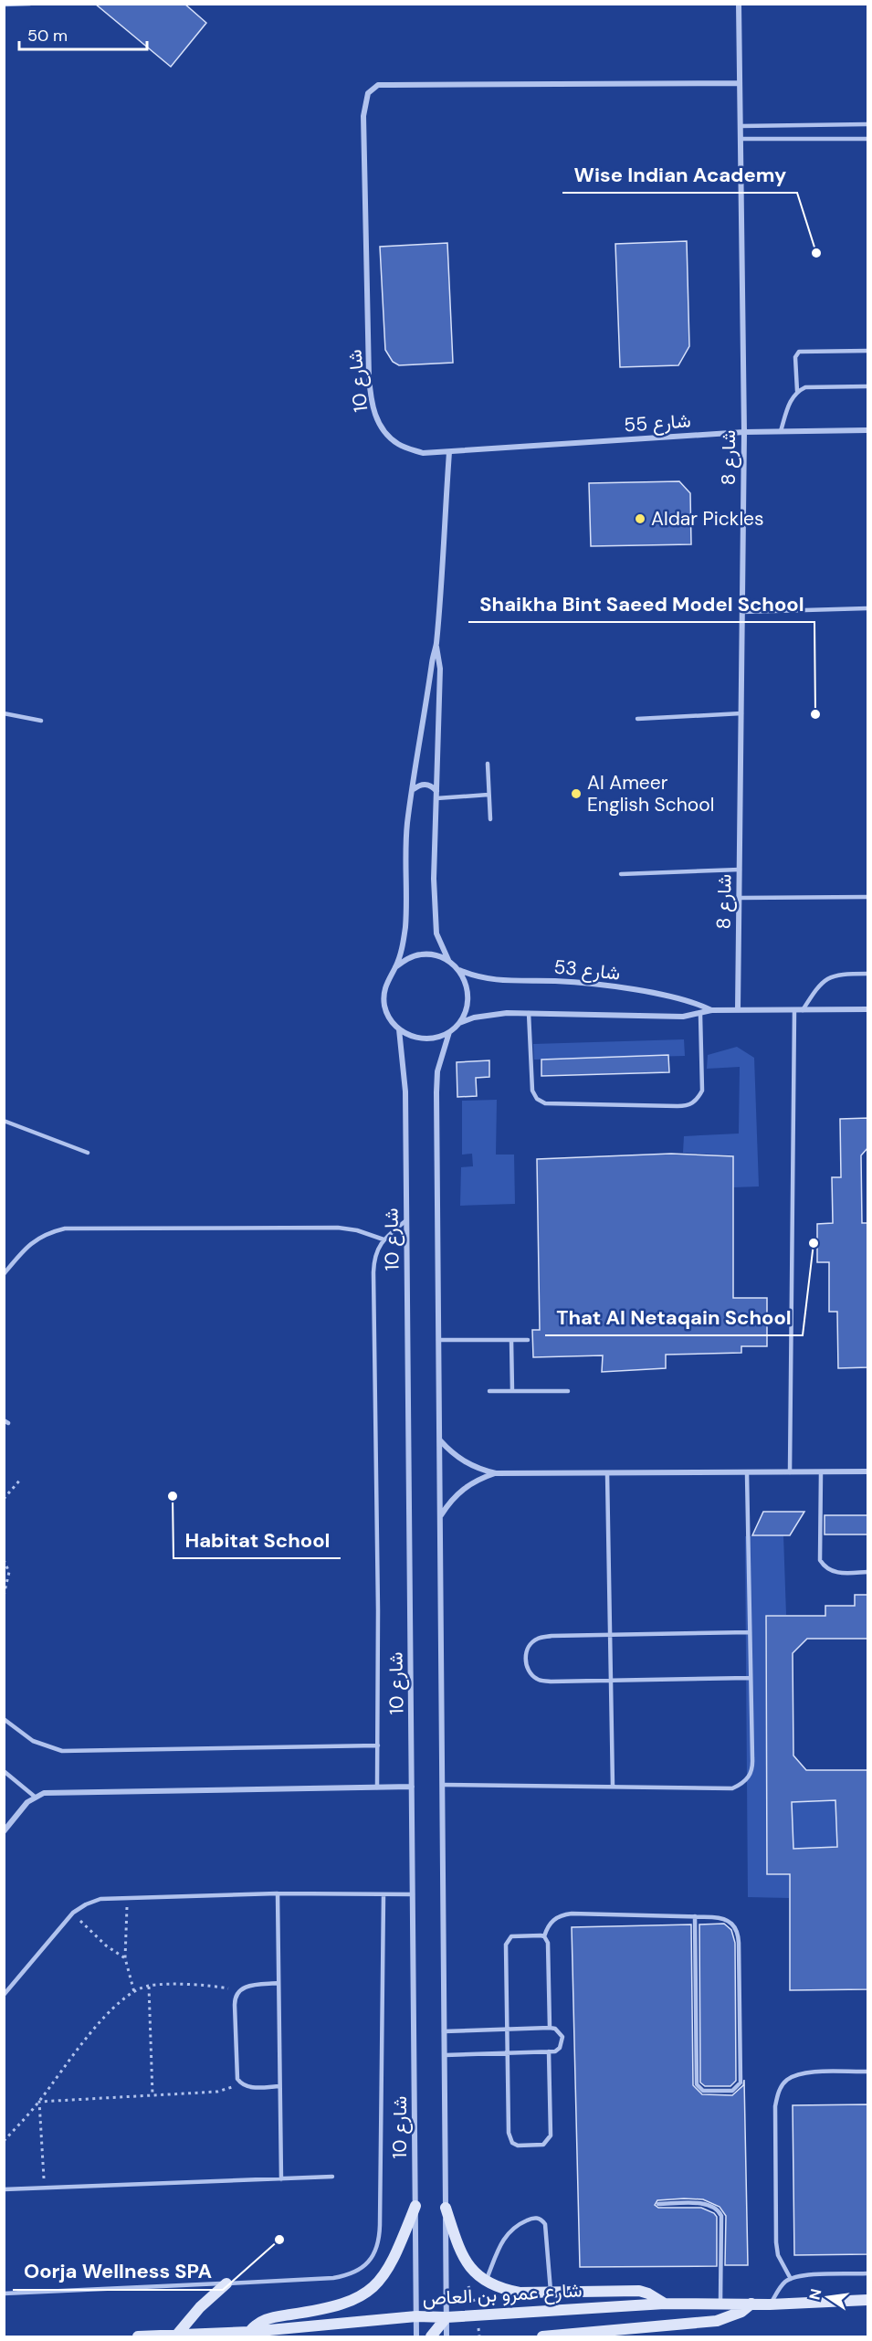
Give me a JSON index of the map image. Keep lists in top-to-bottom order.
{
  "streets": {
    "main road": ["شارع عمرو بن العاص"],
    "street": [
      "شارع 10",
      "شارع 55",
      "شارع 8",
      "شارع 53"
    ]
  },
  "crossings": [
    ["شارع 10", "شارع 55"],
    ["شارع 10", "شارع 8"],
    ["شارع 10", "شارع 53"],
    ["شارع 10", "شارع عمرو بن العاص"],
    ["شارع 55", "شارع 8"],
    ["شارع 8", "شارع 53"]
  ],
  "places": [
    "Wise Indian Academy",
    "Aldar Pickles",
    "Shaikha Bint Saeed Model School",
    "Al Ameer English School",
    "That Al Netaqain School",
    "Habitat School",
    "Oorja Wellness SPA"
  ],
  "scale_bar": "50 m",
  "north": "left"
}
